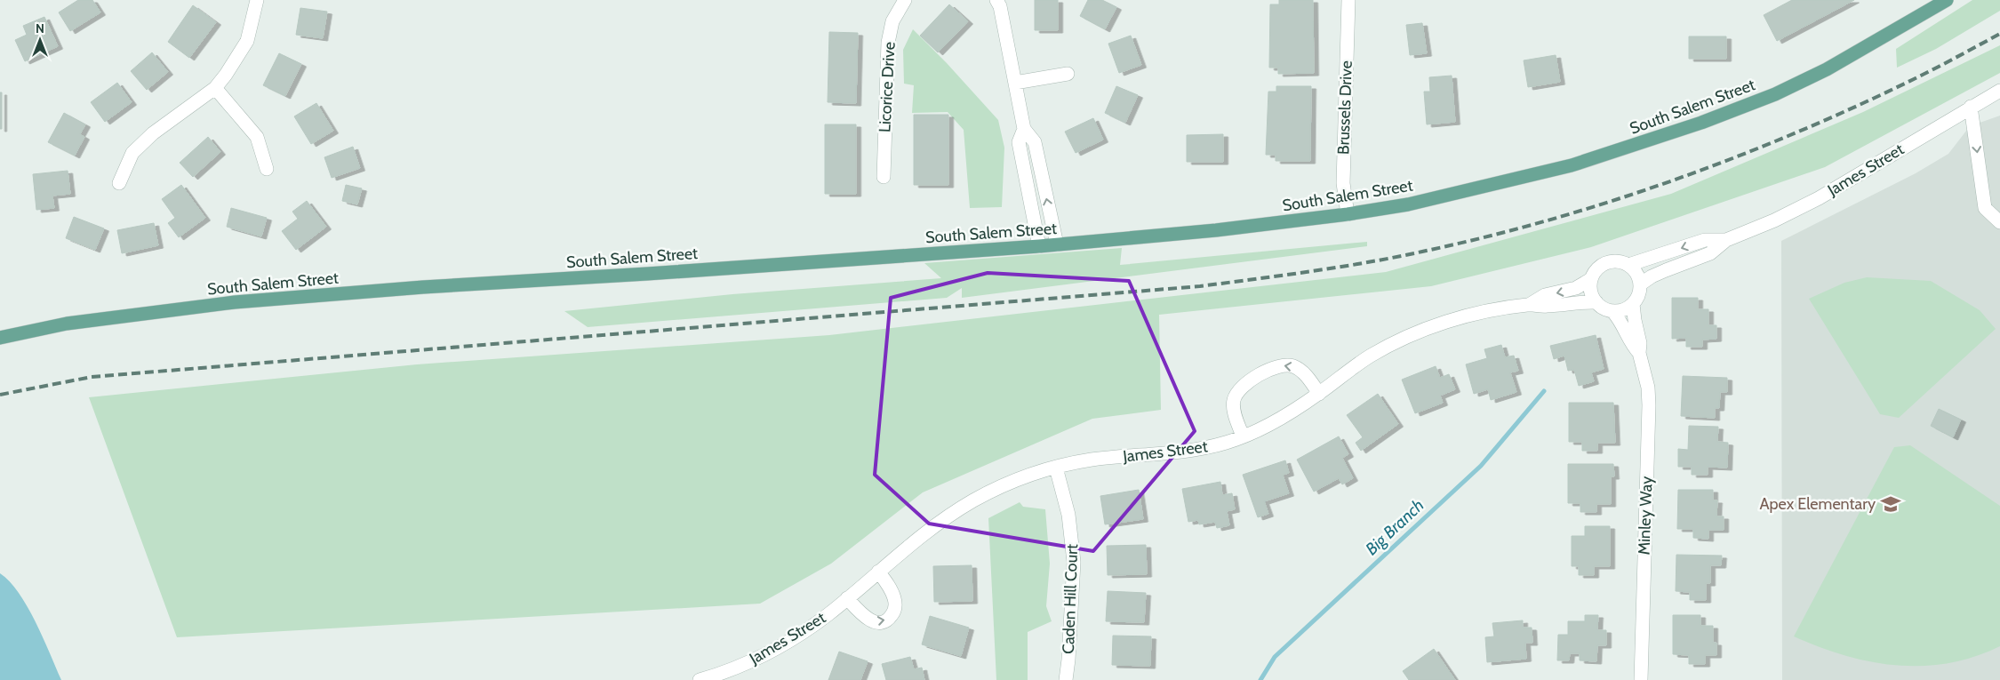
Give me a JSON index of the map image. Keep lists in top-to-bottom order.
{
  "streets": {
    "main road": ["South Salem Street"],
    "street": [
      "Licorice Drive",
      "Brussels Drive",
      "James Street",
      "Minley Way",
      "Caden Hill Court"
    ]
  },
  "crossings": [
    ["South Salem Street", "Brussels Drive"],
    ["James Street", "Minley Way"],
    ["James Street", "Caden Hill Court"]
  ],
  "water": ["Big Branch"],
  "places": {
    "school or university": ["Apex Elementary"]
  },
  "north": "top"
}
